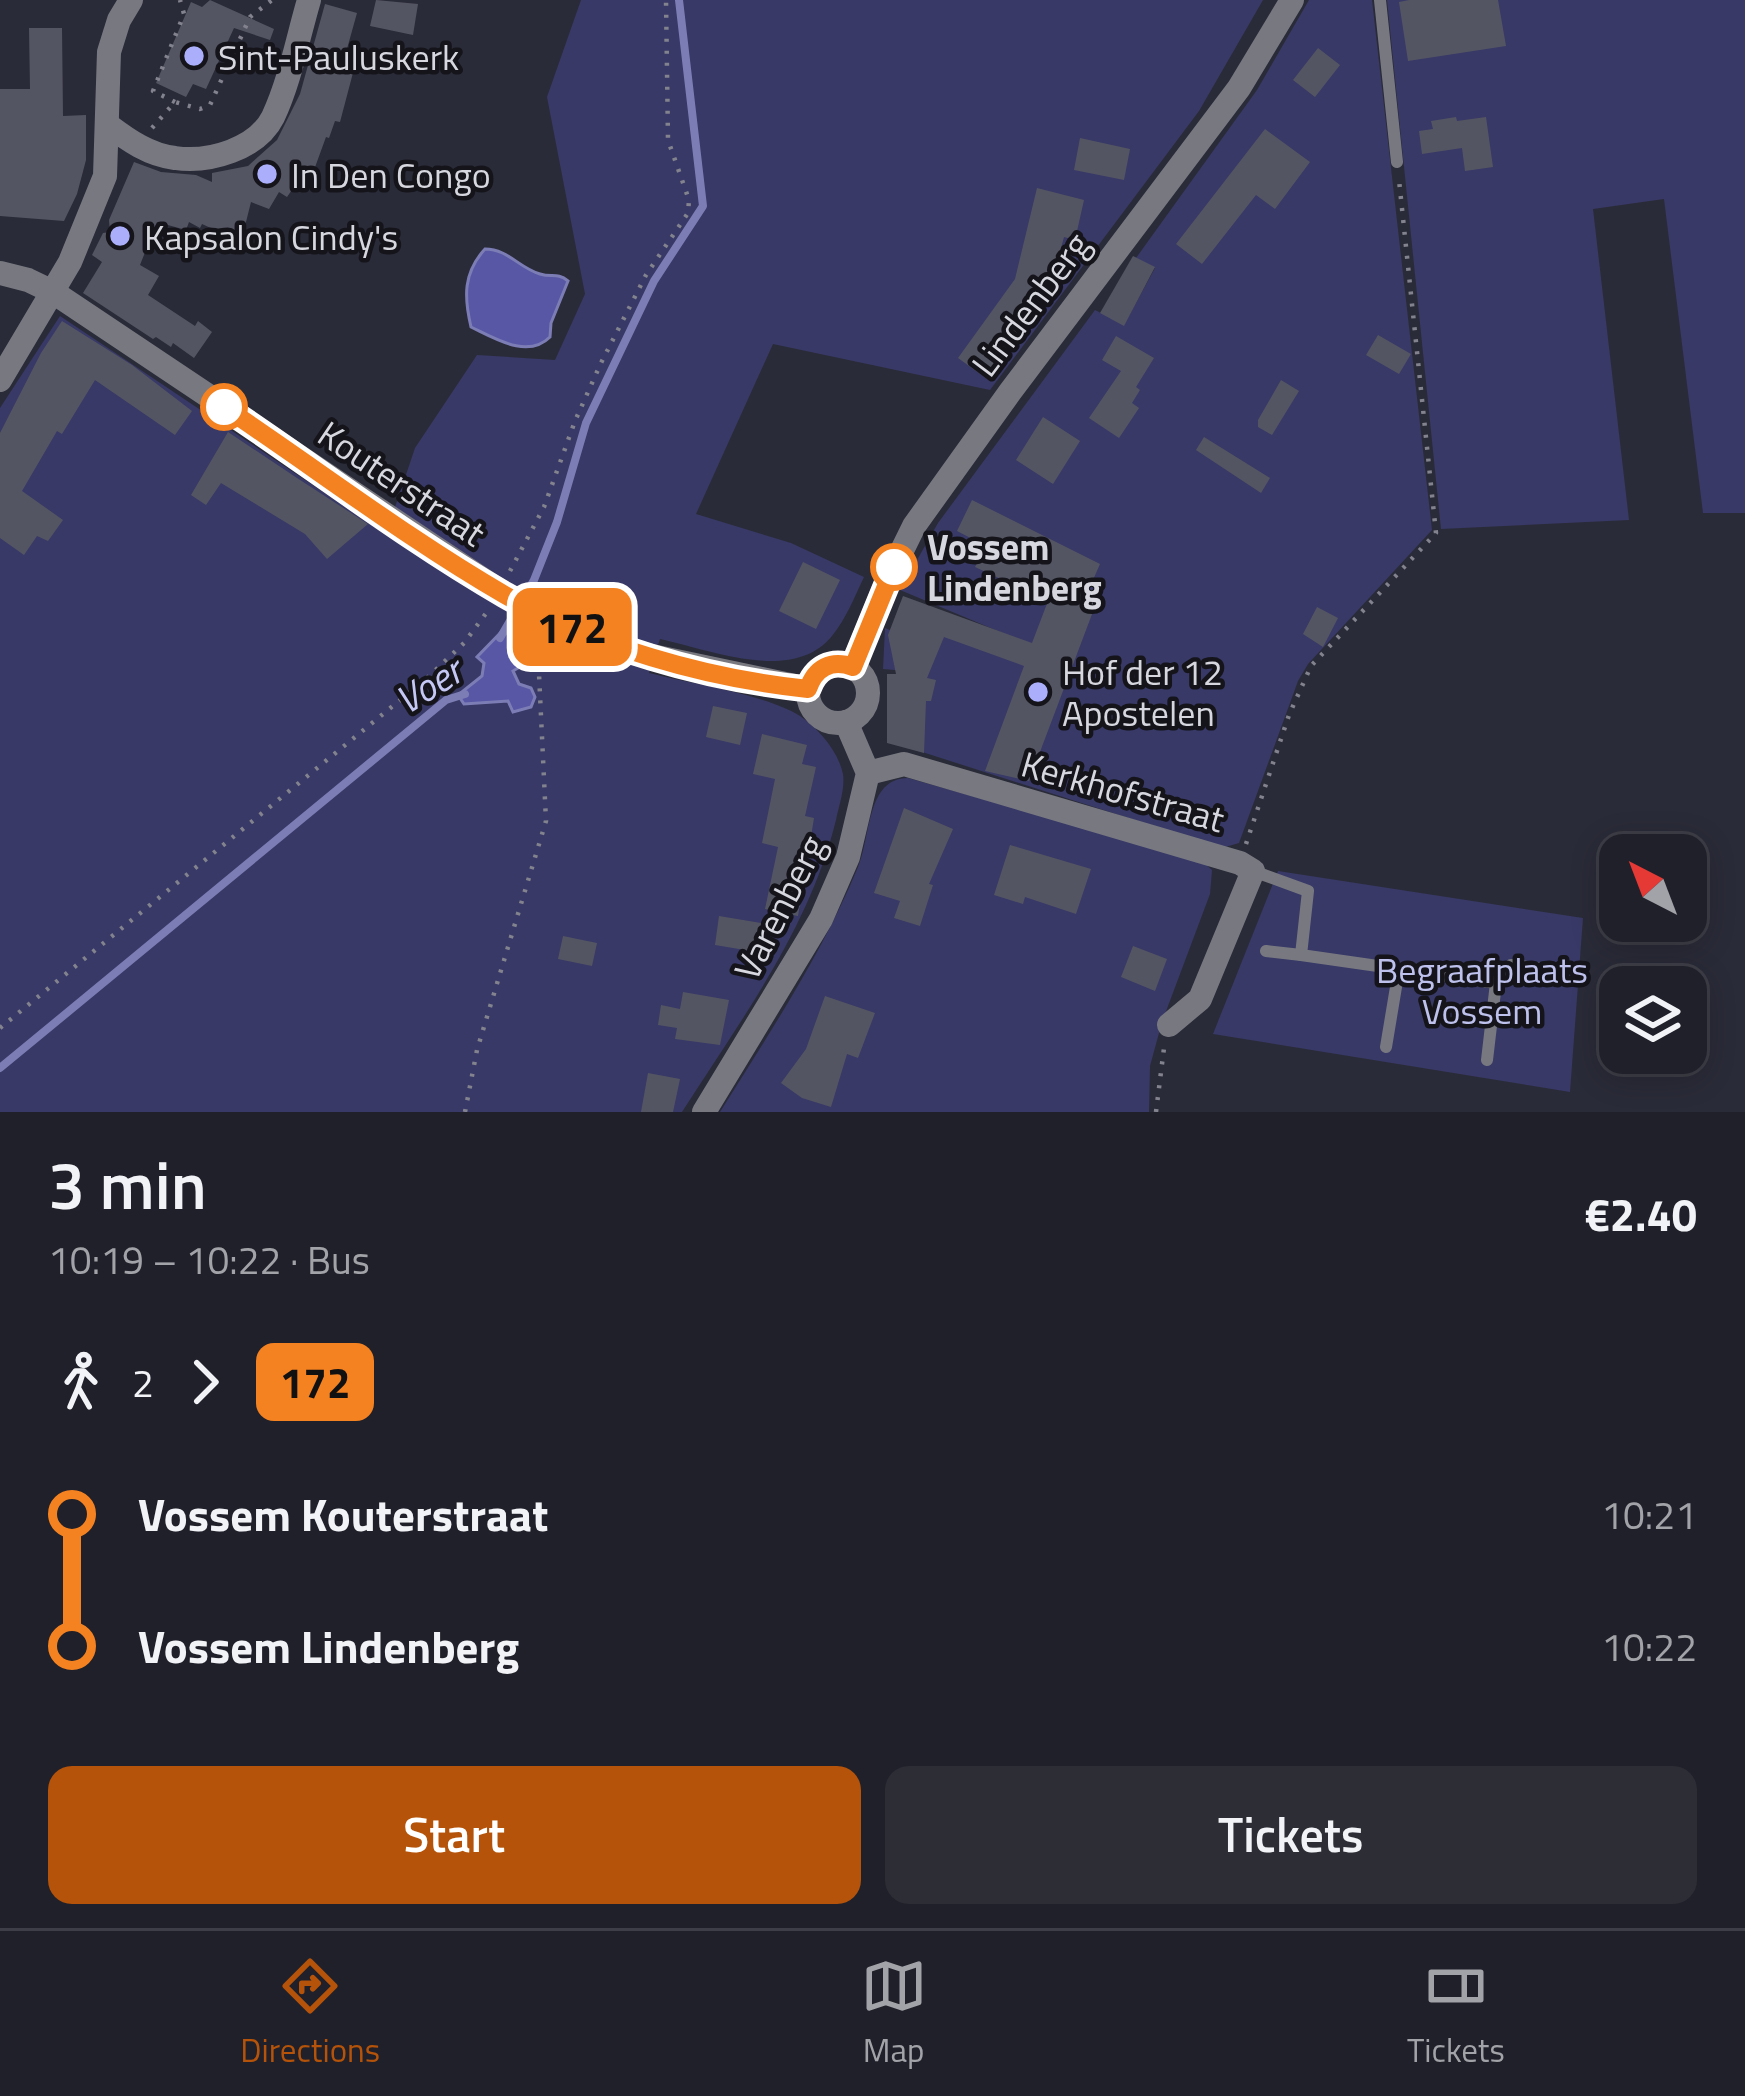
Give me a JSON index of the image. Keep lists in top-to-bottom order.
{
  "streets": {
    "street": [
      "Lindenberg",
      "Kouterstraat",
      "Kerkhofstraat",
      "Varenberg"
    ]
  },
  "crossings": [
    ["Lindenberg", "Kouterstraat"],
    ["Kerkhofstraat", "Varenberg"]
  ],
  "water": ["Voer"],
  "parks": ["Begraafplaats Vossem"],
  "places": [
    "Sint-Pauluskerk",
    "In Den Congo",
    "Kapsalon Cindy's",
    "Vossem Lindenberg",
    "Hof der 12 Apostelen"
  ],
  "lines": ["bus line 172"],
  "north": "top left",
  "page": {
    "on_map": "172",
    "heading": ["3 min", "10:19 – 10:22 · Bus", "€2.40"],
    "legs": ["2", "172"],
    "list": [
      {
        "name": "Vossem Kouterstraat",
        "value": "10:21"
      },
      {
        "name": "Vossem Lindenberg",
        "value": "10:22"
      }
    ],
    "buttons": ["Start", "Tickets"],
    "tabs": ["Directions", "Map", "Tickets"]
  }
}
